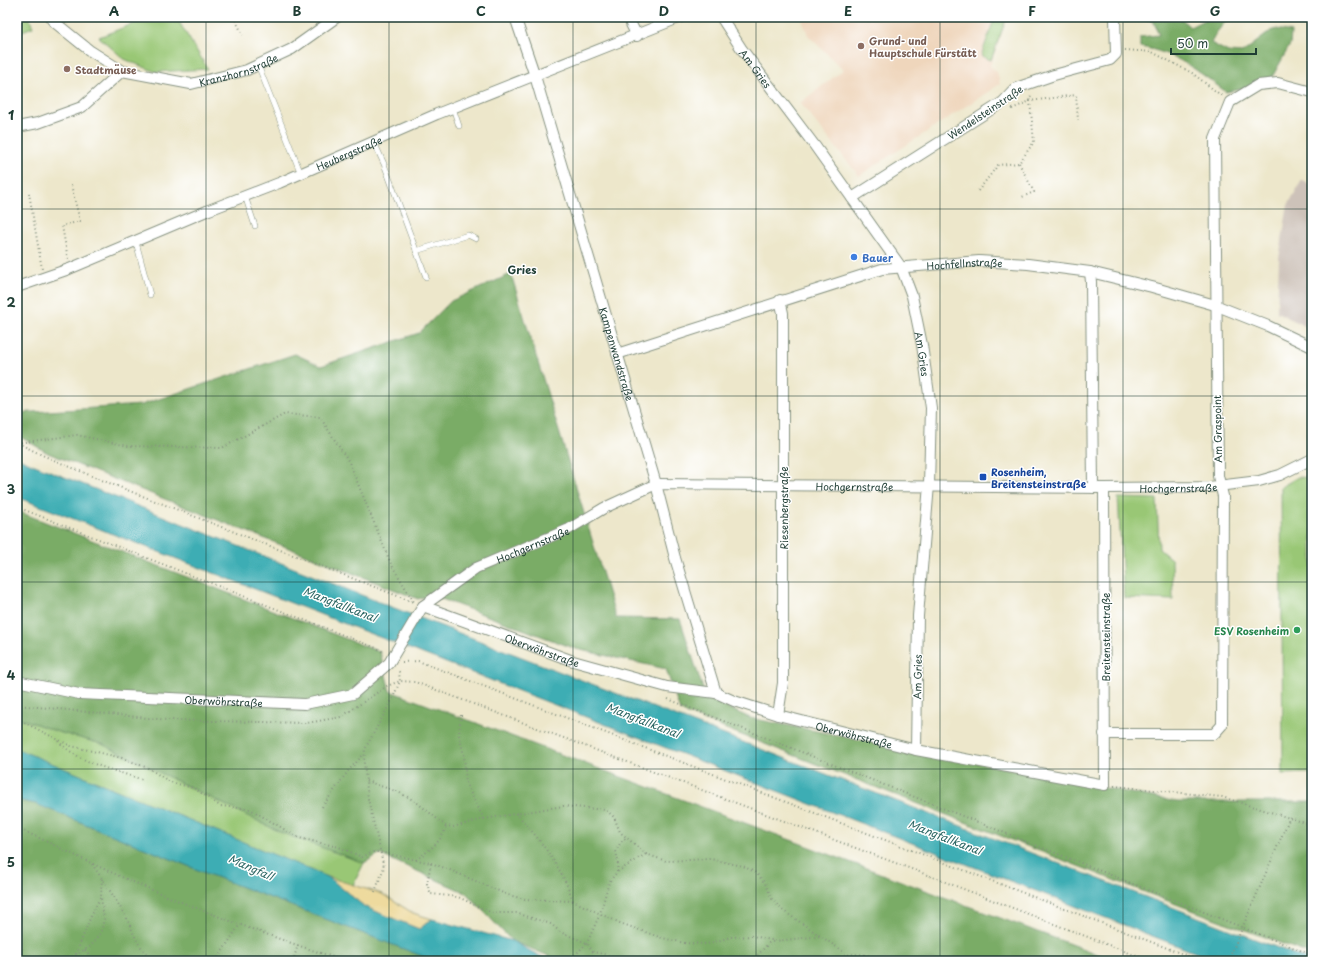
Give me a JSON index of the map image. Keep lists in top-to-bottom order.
{
  "streets": {
    "street": [
      "Am Gries",
      "Kranzhornstraße",
      "Wendelsteinstraße",
      "Heubergstraße",
      "Hochfellnstraße",
      "Kampenwandstraße",
      "Am Graspoint",
      "Hochgernstraße",
      "Riesenbergstraße",
      "Breitensteinstraße",
      "Oberwöhrstraße"
    ]
  },
  "crossings": [
    ["Am Gries", "Wendelsteinstraße"],
    ["Am Gries", "Hochfellnstraße"],
    ["Am Gries", "Hochgernstraße"],
    ["Am Gries", "Oberwöhrstraße"],
    ["Heubergstraße", "Kampenwandstraße"],
    ["Hochfellnstraße", "Kampenwandstraße"],
    ["Hochfellnstraße", "Am Graspoint"],
    ["Hochfellnstraße", "Riesenbergstraße"],
    ["Kampenwandstraße", "Hochgernstraße"],
    ["Kampenwandstraße", "Oberwöhrstraße"],
    ["Am Graspoint", "Hochgernstraße"],
    ["Am Graspoint", "Breitensteinstraße"],
    ["Hochgernstraße", "Riesenbergstraße"],
    ["Hochgernstraße", "Breitensteinstraße"],
    ["Hochgernstraße", "Oberwöhrstraße"],
    ["Riesenbergstraße", "Oberwöhrstraße"],
    ["Breitensteinstraße", "Oberwöhrstraße"]
  ],
  "districts": ["Gries"],
  "water": ["Mangfallkanal", "Mangfall"],
  "places": {
    "other": [
      "Grund- und Hauptschule Fürstätt",
      "Stadtmäuse",
      "Bauer",
      "ESV Rosenheim"
    ],
    "transit": ["Rosenheim, Breitensteinstraße"]
  },
  "scale_bar": "50 m",
  "grid": {
    "columns": [
      "A",
      "B",
      "C",
      "D",
      "E",
      "F",
      "G"
    ],
    "rows": [
      "1",
      "2",
      "3",
      "4",
      "5"
    ]
  }
}
